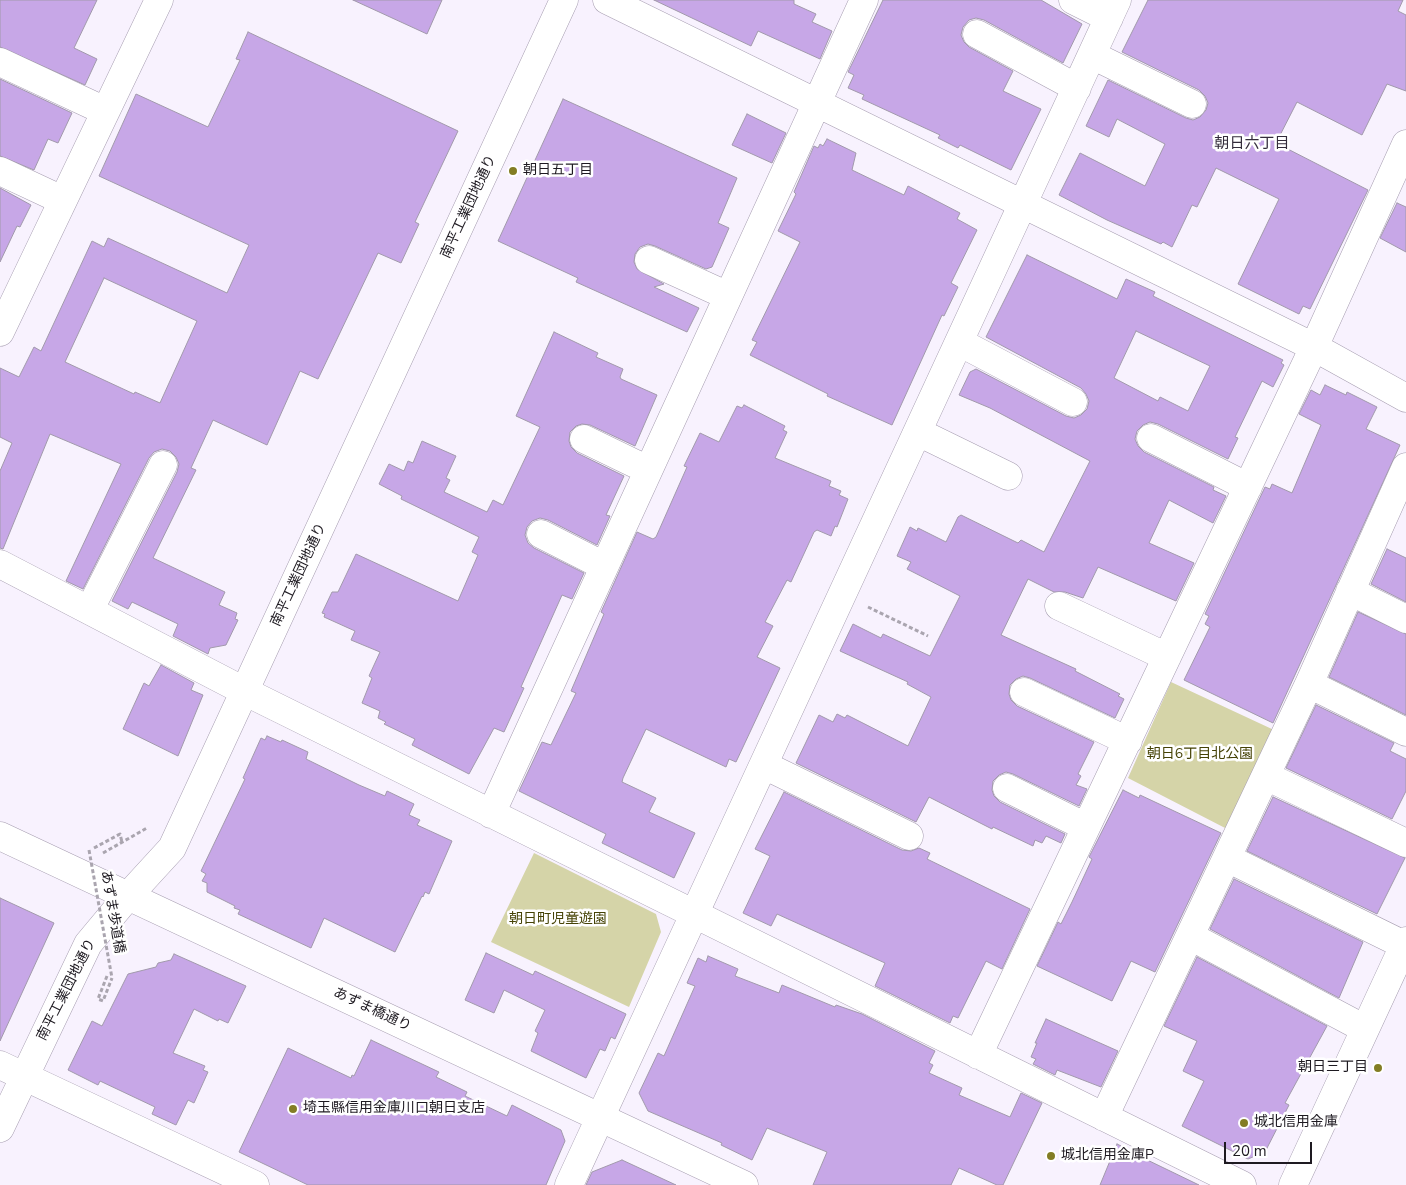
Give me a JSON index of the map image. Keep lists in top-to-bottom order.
{
  "streets": {
    "street": ["南平工業団地通り", "あずま橋通り"],
    "path": ["あずま歩道橋"]
  },
  "crossings": [
    ["南平工業団地通り", "あずま橋通り"]
  ],
  "districts": ["朝日六丁目"],
  "parks": ["朝日6丁目北公園", "朝日町児童遊園"],
  "places": [
    "朝日五丁目",
    "朝日三丁目",
    "埼玉縣信用金庫川口朝日支店",
    "城北信用金庫",
    "城北信用金庫P"
  ],
  "scale_bar": "20 m"
}
